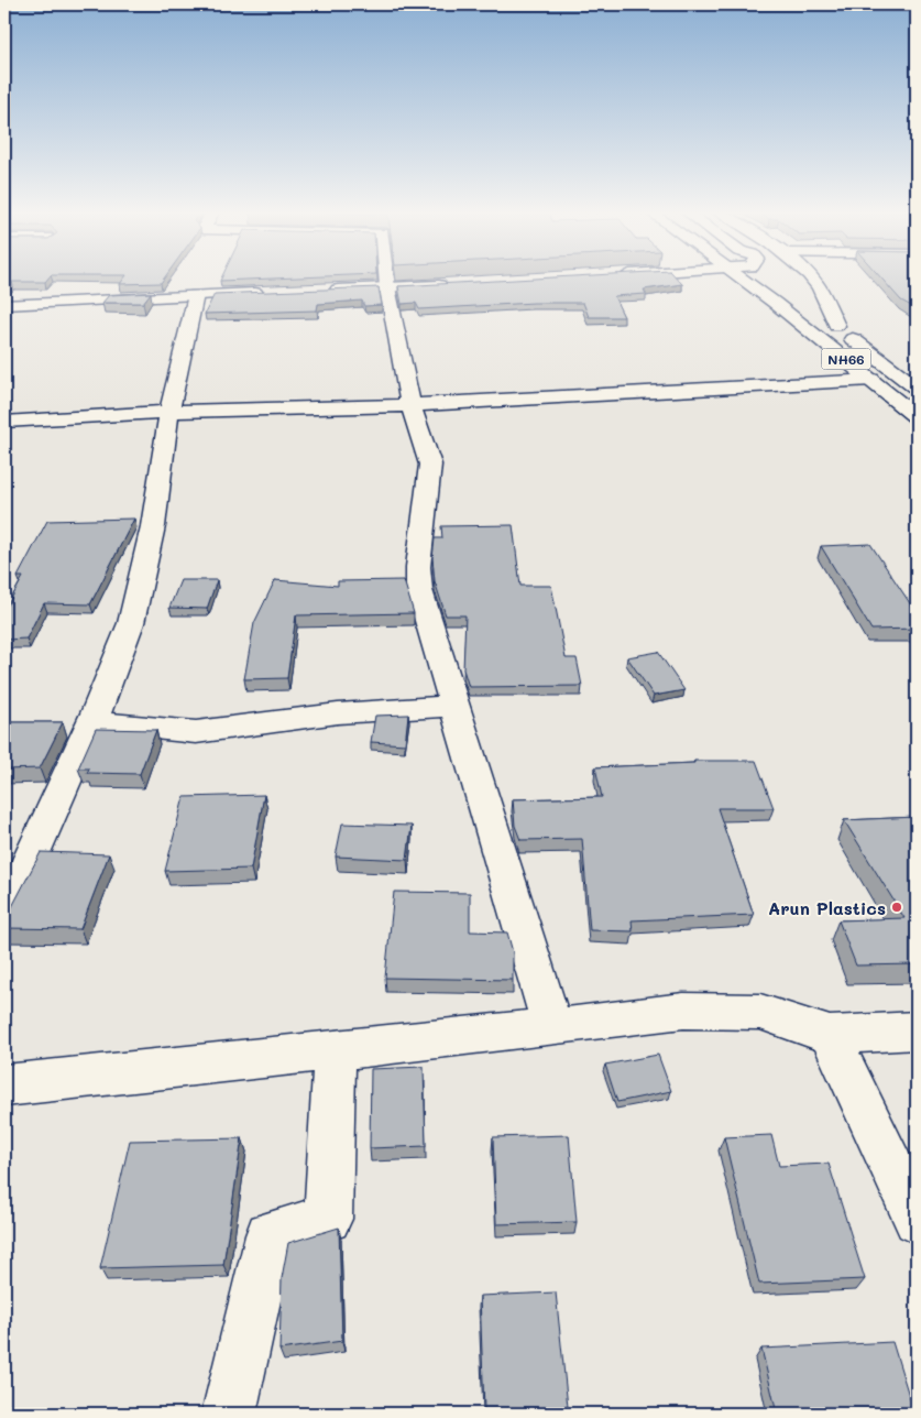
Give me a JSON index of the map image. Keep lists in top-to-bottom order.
{
  "streets": {
    "main road": ["NH66"]
  },
  "places": ["Arun Plastics"]
}
